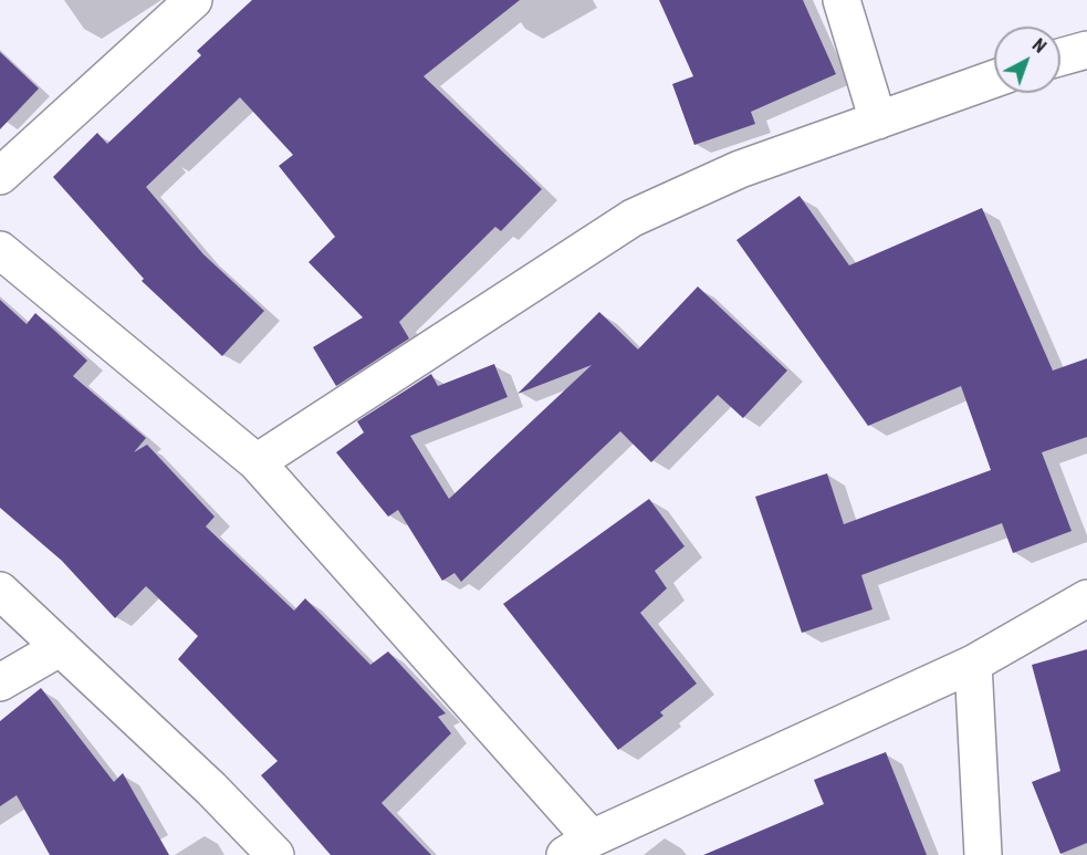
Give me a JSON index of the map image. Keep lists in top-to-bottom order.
{
  "north": "top right"
}
